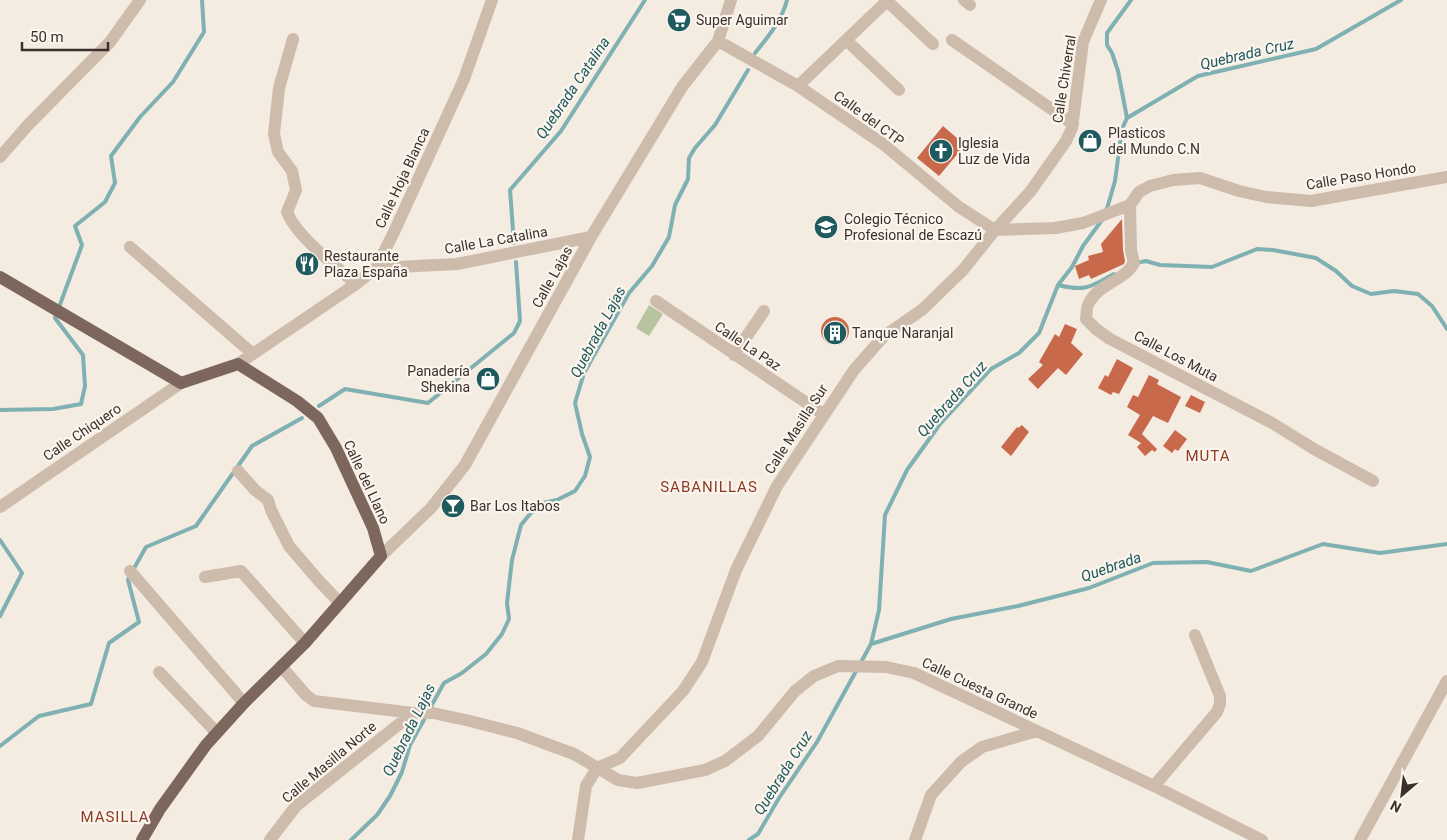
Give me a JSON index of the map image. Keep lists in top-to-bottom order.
{
  "streets": {
    "main road": ["Calle del Llano"],
    "street": [
      "Calle Chiverral",
      "Calle del CTP",
      "Calle Paso Hondo",
      "Calle Hoja Blanca",
      "Calle La Catalina",
      "Calle Lajas",
      "Calle La Paz",
      "Calle Los Muta",
      "Calle Masilla Sur",
      "Calle Chiquero",
      "Calle Cuesta Grande",
      "Calle Masilla Norte"
    ]
  },
  "crossings": [
    ["Calle Chiverral", "Calle del CTP"],
    ["Calle Chiverral", "Calle Paso Hondo"],
    ["Calle Chiverral", "Calle Masilla Sur"],
    ["Calle del CTP", "Calle Paso Hondo"],
    ["Calle del CTP", "Calle Lajas"],
    ["Calle del CTP", "Calle Masilla Sur"],
    ["Calle Paso Hondo", "Calle Los Muta"],
    ["Calle Paso Hondo", "Calle Masilla Sur"],
    ["Calle Hoja Blanca", "Calle La Catalina"],
    ["Calle Hoja Blanca", "Calle del Llano"],
    ["Calle La Catalina", "Calle Lajas"],
    ["Calle Lajas", "Calle del Llano"],
    ["Calle La Paz", "Calle Masilla Sur"],
    ["Calle Masilla Sur", "Calle Cuesta Grande"],
    ["Calle Cuesta Grande", "Calle Masilla Norte"]
  ],
  "districts": ["MUTA", "SABANILLAS", "MASILLA"],
  "water": [
    "Quebrada Cruz",
    "Quebrada Catalina",
    "Quebrada Lajas",
    "Quebrada"
  ],
  "places": {
    "supermarket": ["Super Aguimar"],
    "shop": ["Plasticos del Mundo C.N", "Panadería Shekina"],
    "church": ["Iglesia Luz de Vida"],
    "school or university": ["Colegio Técnico Profesional de Escazú"],
    "restaurant": ["Restaurante Plaza España"],
    "building": ["Tanque Naranjal"],
    "bar": ["Bar Los Itabos"]
  },
  "scale_bar": "50 m",
  "north": "bottom left"
}
